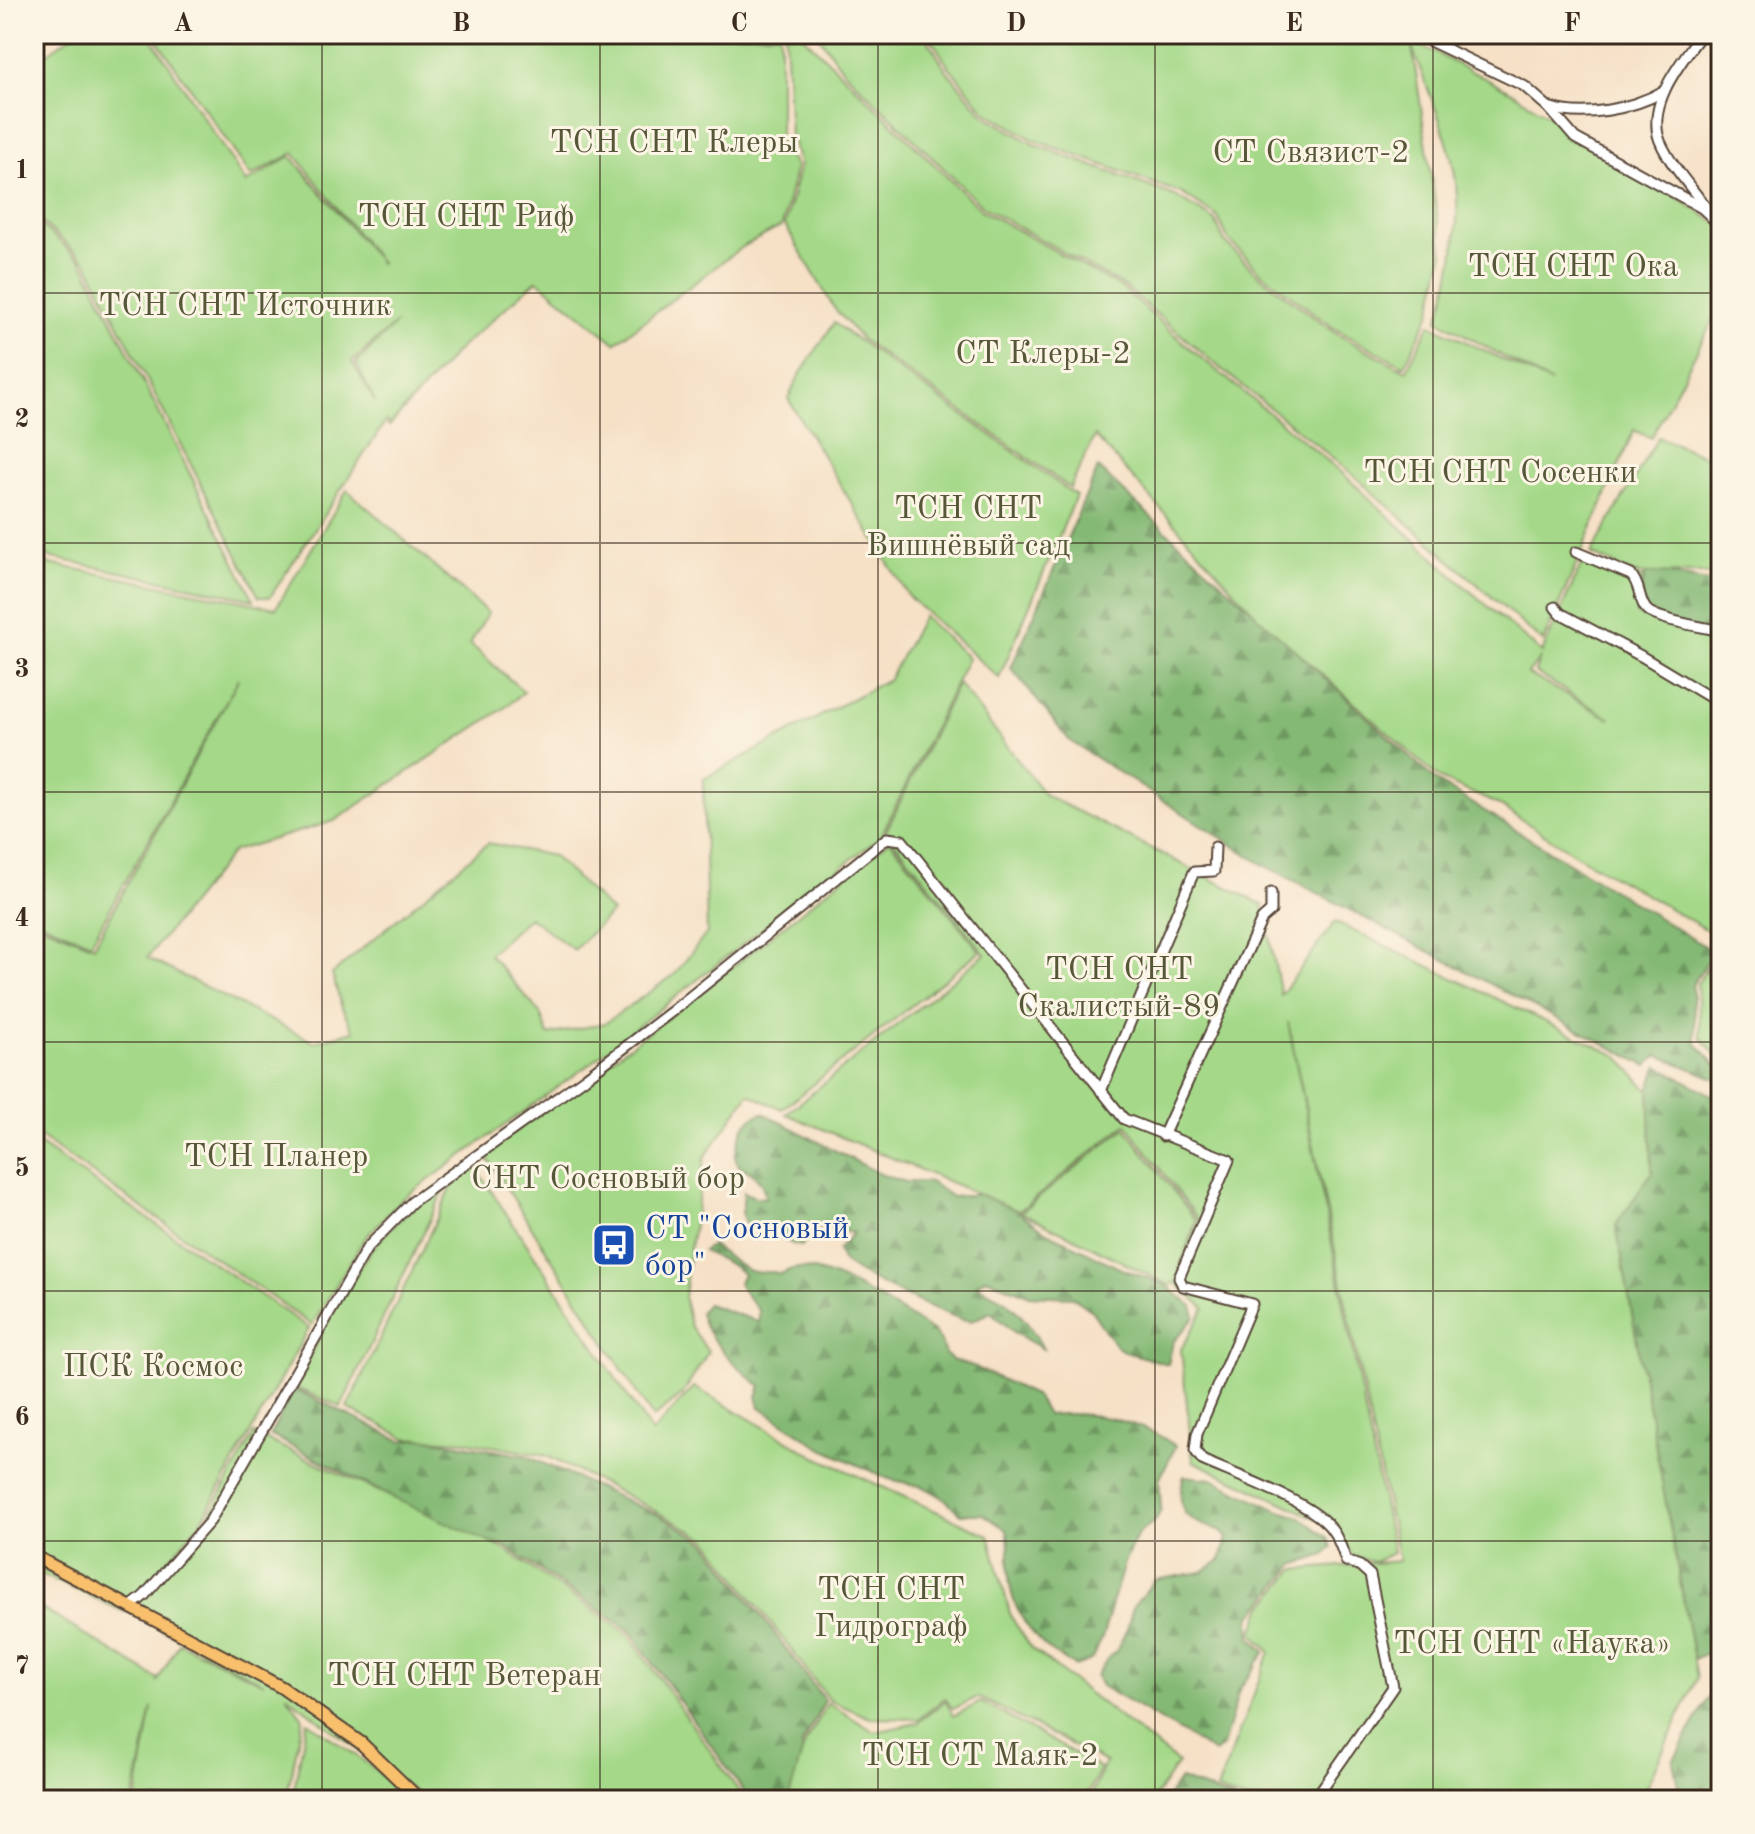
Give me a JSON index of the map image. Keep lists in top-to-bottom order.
{
  "parks": [
    "ТСН СНТ Клеры",
    "СТ Связист-2",
    "ТСН СНТ Риф",
    "ТСН СНТ Ока",
    "ТСН СНТ Источник",
    "СТ Клеры-2",
    "ТСН СНТ Сосенки",
    "ТСН СНТ Вишнёвый сад",
    "ТСН СНТ Скалистый-89",
    "ТСН Планер",
    "СНТ Сосновый бор",
    "ПСК Космос",
    "ТСН СНТ Гидрограф",
    "ТСН СНТ «Наука»",
    "ТСН СНТ Ветеран",
    "ТСН СТ Маяк-2"
  ],
  "places": {
    "bus stop": ["СТ \"Сосновый бор\""]
  },
  "grid": {
    "columns": [
      "A",
      "B",
      "C",
      "D",
      "E",
      "F"
    ],
    "rows": [
      "1",
      "2",
      "3",
      "4",
      "5",
      "6",
      "7"
    ]
  }
}
